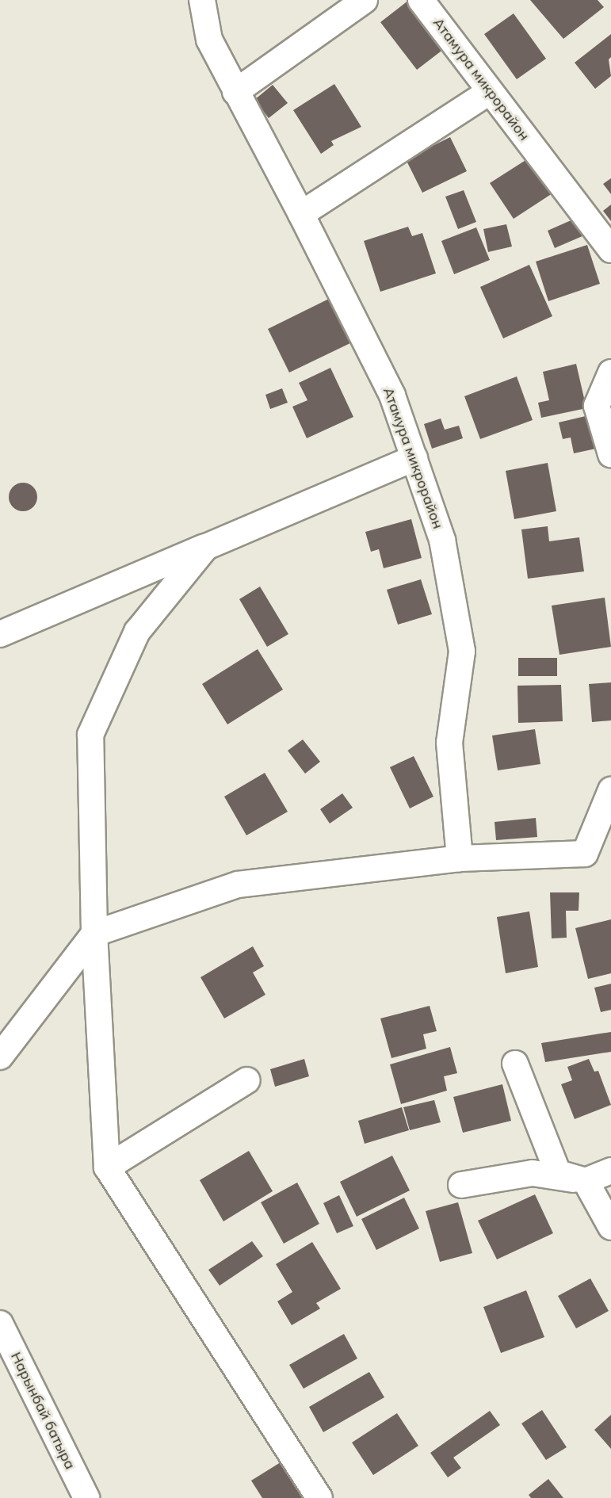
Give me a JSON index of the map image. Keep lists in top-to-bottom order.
{
  "streets": {
    "street": ["Атамура микрорайон", "Нарынбай батыра"]
  }
}
